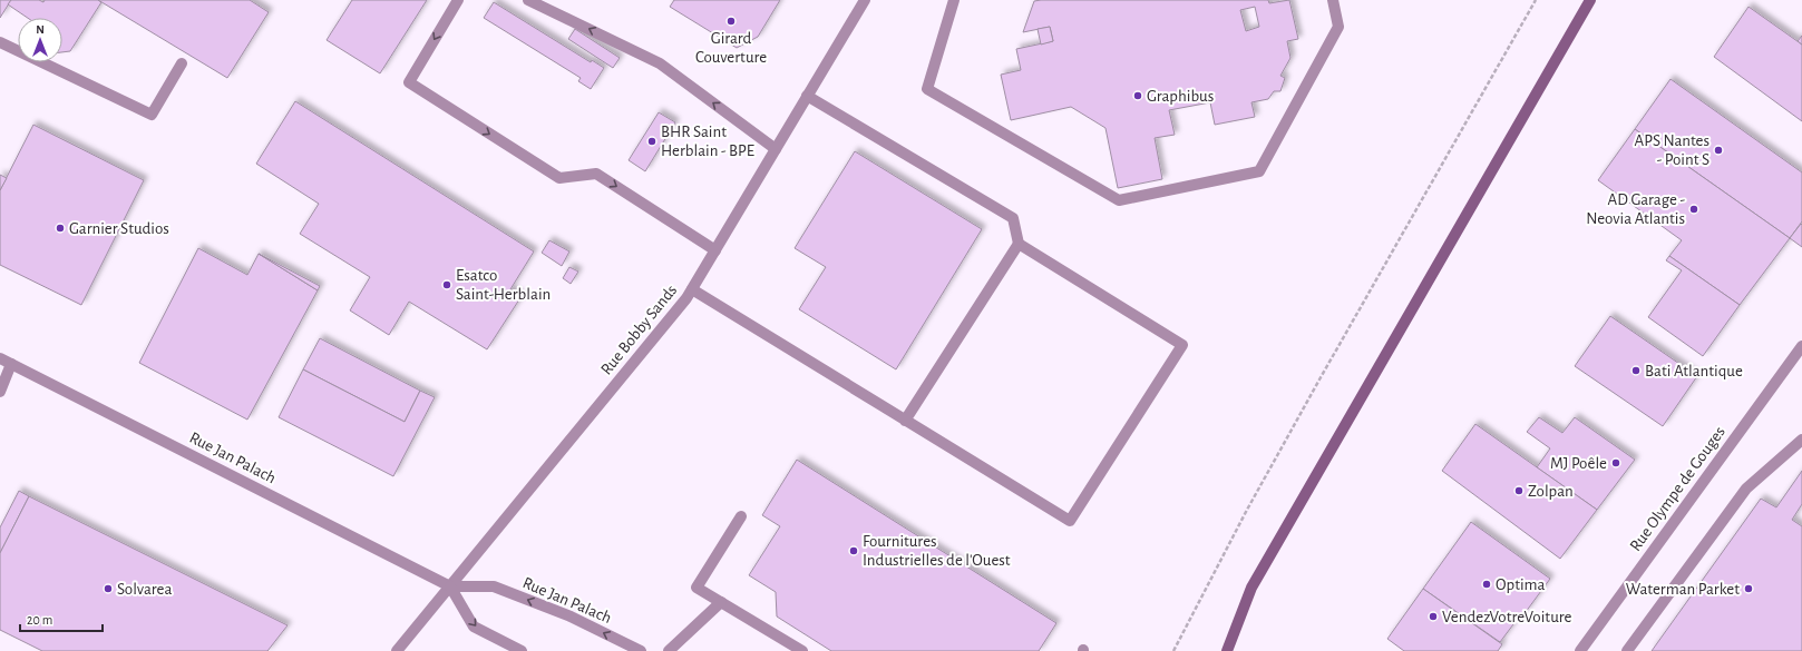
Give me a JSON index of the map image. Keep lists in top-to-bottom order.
{
  "streets": {
    "street": ["Rue Bobby Sands", "Rue Jan Palach", "Rue Olympe de Gouges"]
  },
  "crossings": [
    ["Rue Bobby Sands", "Rue Jan Palach"]
  ],
  "places": [
    "Girard Couverture",
    "Graphibus",
    "BHR Saint Herblain - BPE",
    "APS Nantes - Point S",
    "AD Garage - Neovia Atlantis",
    "Garnier Studios",
    "Esatco Saint-Herblain",
    "Bati Atlantique",
    "MJ Poêle",
    "Zolpan",
    "Fournitures Industrielles de l'Ouest",
    "Optima",
    "Solvarea",
    "Waterman Parket",
    "VendezVotreVoiture"
  ],
  "scale_bar": "20 m",
  "north": "top"
}
